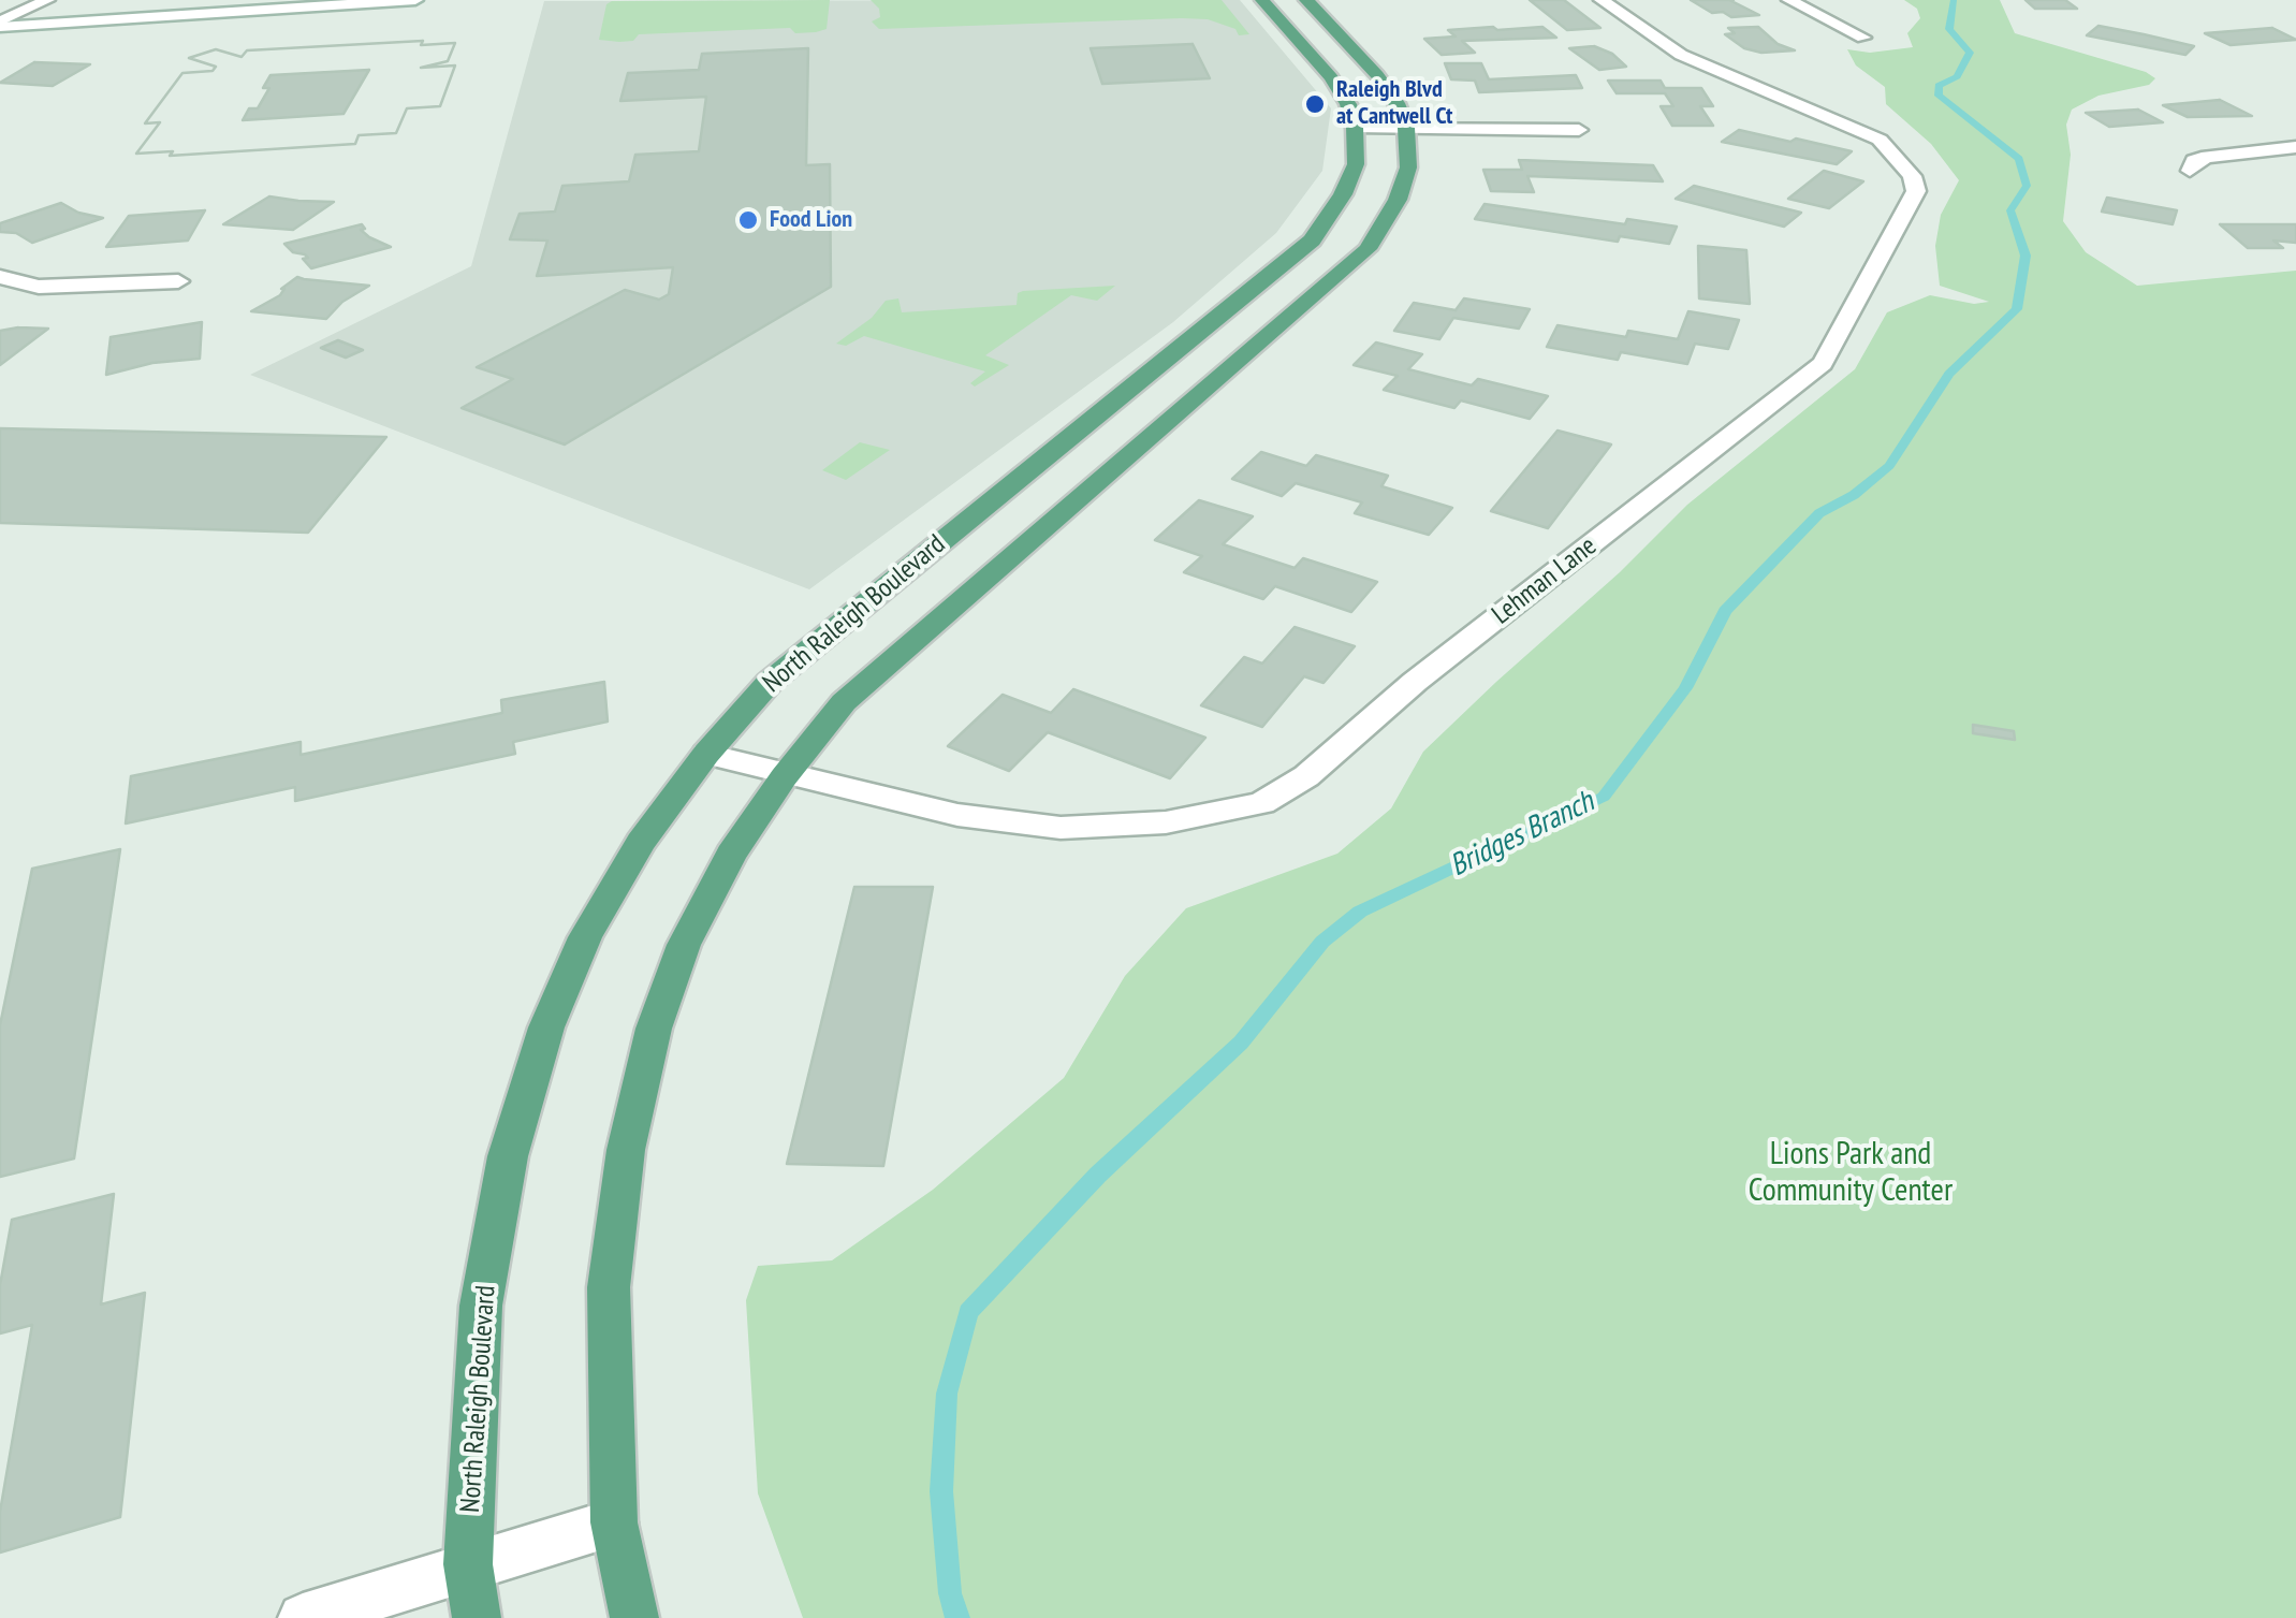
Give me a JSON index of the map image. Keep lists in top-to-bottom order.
{
  "streets": {
    "main road": ["North Raleigh Boulevard"],
    "street": ["Lehman Lane"]
  },
  "crossings": [
    ["Lehman Lane", "North Raleigh Boulevard"]
  ],
  "water": ["Bridges Branch"],
  "parks": ["Lions Park and Community Center"],
  "places": ["Raleigh Blvd at Cantwell Ct", "Food Lion"]
}
